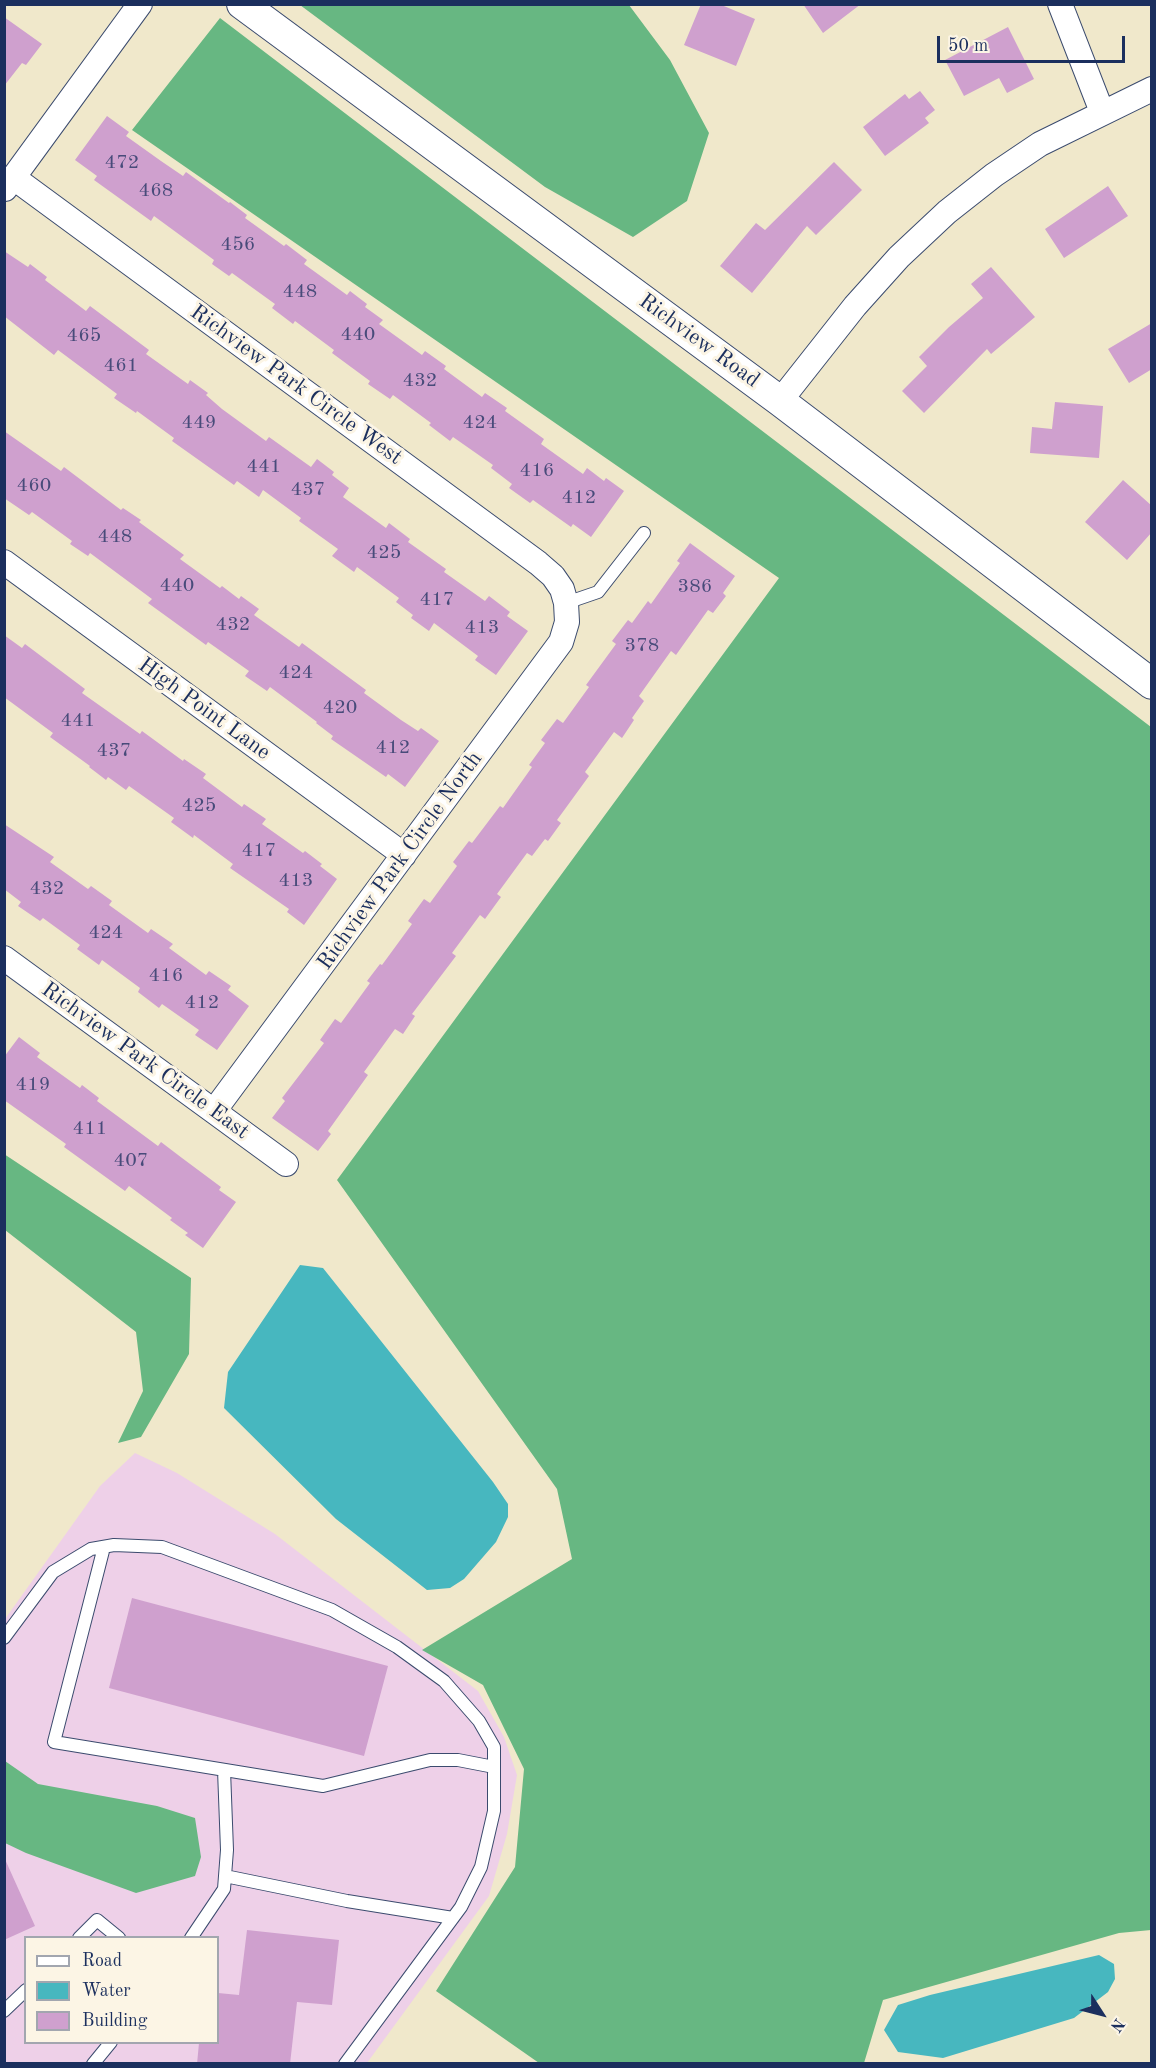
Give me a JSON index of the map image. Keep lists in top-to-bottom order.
{
  "streets": {
    "street": [
      "Richview Road",
      "Richview Park Circle West",
      "High Point Lane",
      "Richview Park Circle North",
      "Richview Park Circle East"
    ]
  },
  "crossings": [
    ["Richview Park Circle West", "Richview Park Circle North"],
    ["High Point Lane", "Richview Park Circle North"],
    ["Richview Park Circle North", "Richview Park Circle East"]
  ],
  "house_numbers": [
    "472",
    "468",
    "456",
    "448",
    "440",
    "465",
    "461",
    "432",
    "449",
    "424",
    "441",
    "416",
    "460",
    "437",
    "412",
    "448",
    "425",
    "440",
    "386",
    "417",
    "432",
    "413",
    "378",
    "424",
    "420",
    "441",
    "412",
    "437",
    "425",
    "417",
    "413",
    "432",
    "424",
    "416",
    "412",
    "419",
    "411",
    "407"
  ],
  "legend": ["Road", "Water", "Building"],
  "scale_bar": "50 m",
  "north": "bottom right"
}
